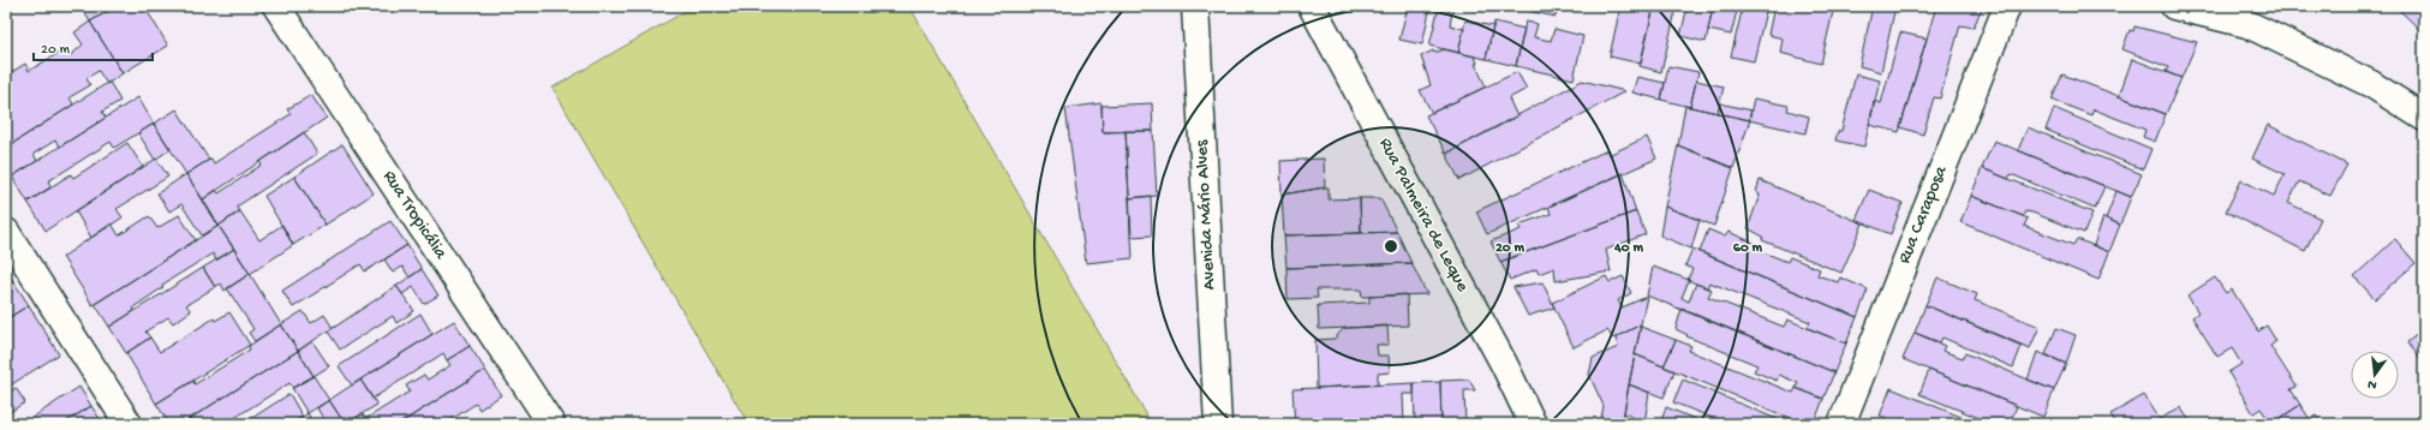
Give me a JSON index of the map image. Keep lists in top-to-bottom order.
{
  "streets": {
    "street": [
      "Rua Tropicália",
      "Avenida Mário Alves",
      "Rua Palmeira de Leque",
      "Rua Caraposa"
    ]
  },
  "scale_bar": "20 m",
  "north": "bottom",
  "rings": ["20 m", "40 m", "60 m"]
}
